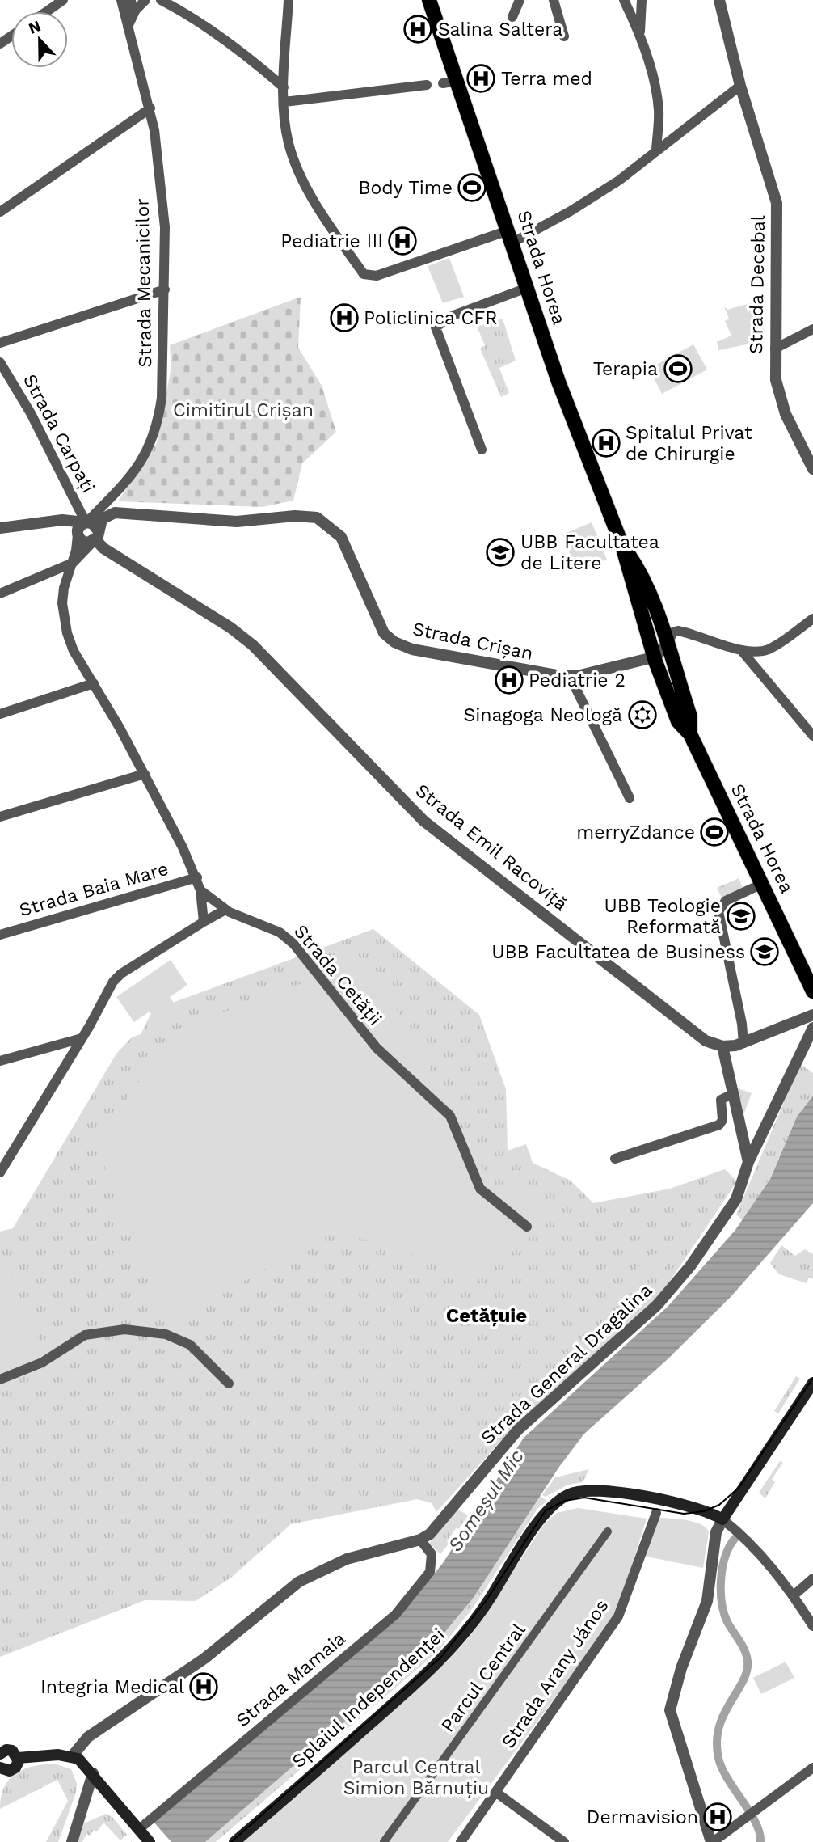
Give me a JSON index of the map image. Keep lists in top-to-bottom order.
{
  "streets": {
    "main road": ["Strada Horea", "Splaiul Independenței"],
    "street": [
      "Strada Mecanicilor",
      "Strada Decebal",
      "Strada Carpați",
      "Strada Crișan",
      "Strada Emil Racoviță",
      "Strada Baia Mare",
      "Strada Cetății",
      "Strada General Dragalina",
      "Strada Arany János",
      "Parcul Central",
      "Strada Mamaia"
    ]
  },
  "crossings": [
    ["Strada Horea", "Strada Crișan"],
    ["Strada Mecanicilor", "Strada Carpați"],
    ["Strada Mecanicilor", "Strada Crișan"],
    ["Strada Mecanicilor", "Strada Emil Racoviță"],
    ["Strada Carpați", "Strada Emil Racoviță"],
    ["Strada Crișan", "Strada Emil Racoviță"],
    ["Strada General Dragalina", "Strada Mamaia"]
  ],
  "districts": ["Cetățuie"],
  "water": ["Someșul Mic"],
  "parks": ["Cimitirul Crișan", "Parcul Central Simion Bărnuțiu"],
  "places": {
    "hospital": [
      "Salina Saltera",
      "Terra med",
      "Pediatrie III",
      "Policlinica CFR",
      "Spitalul Privat de Chirurgie",
      "Pediatrie 2",
      "Integria Medical",
      "Dermavision"
    ],
    "sports": ["Body Time", "Terapia", "merryZdance"],
    "school or university": ["UBB Facultatea de Litere", "UBB Teologie Reformată", "UBB Facultatea de Business"],
    "synagogue": ["Sinagoga Neologă"]
  },
  "north": "top"
}
